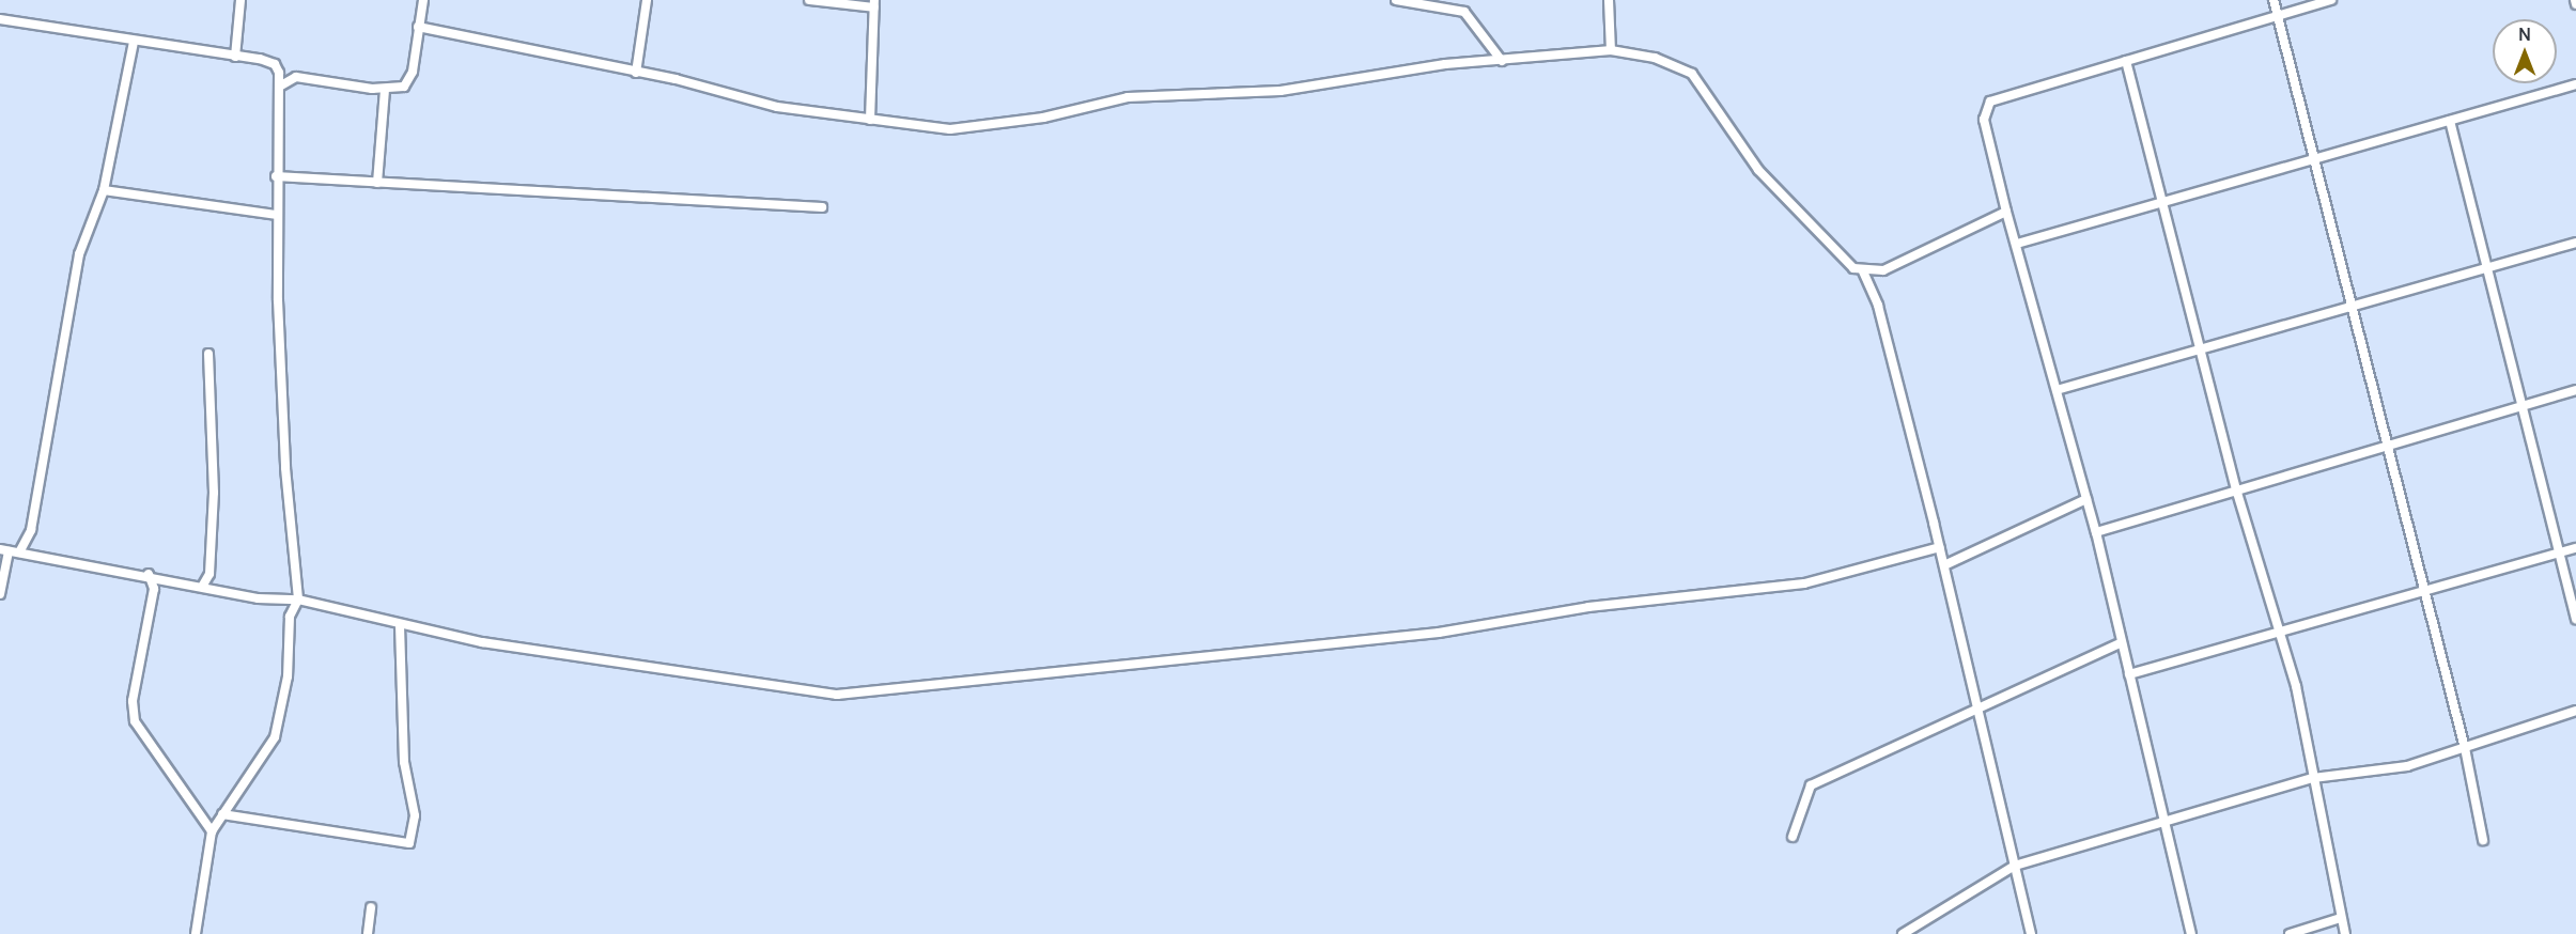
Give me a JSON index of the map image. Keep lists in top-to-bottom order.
{
  "north": "top"
}
